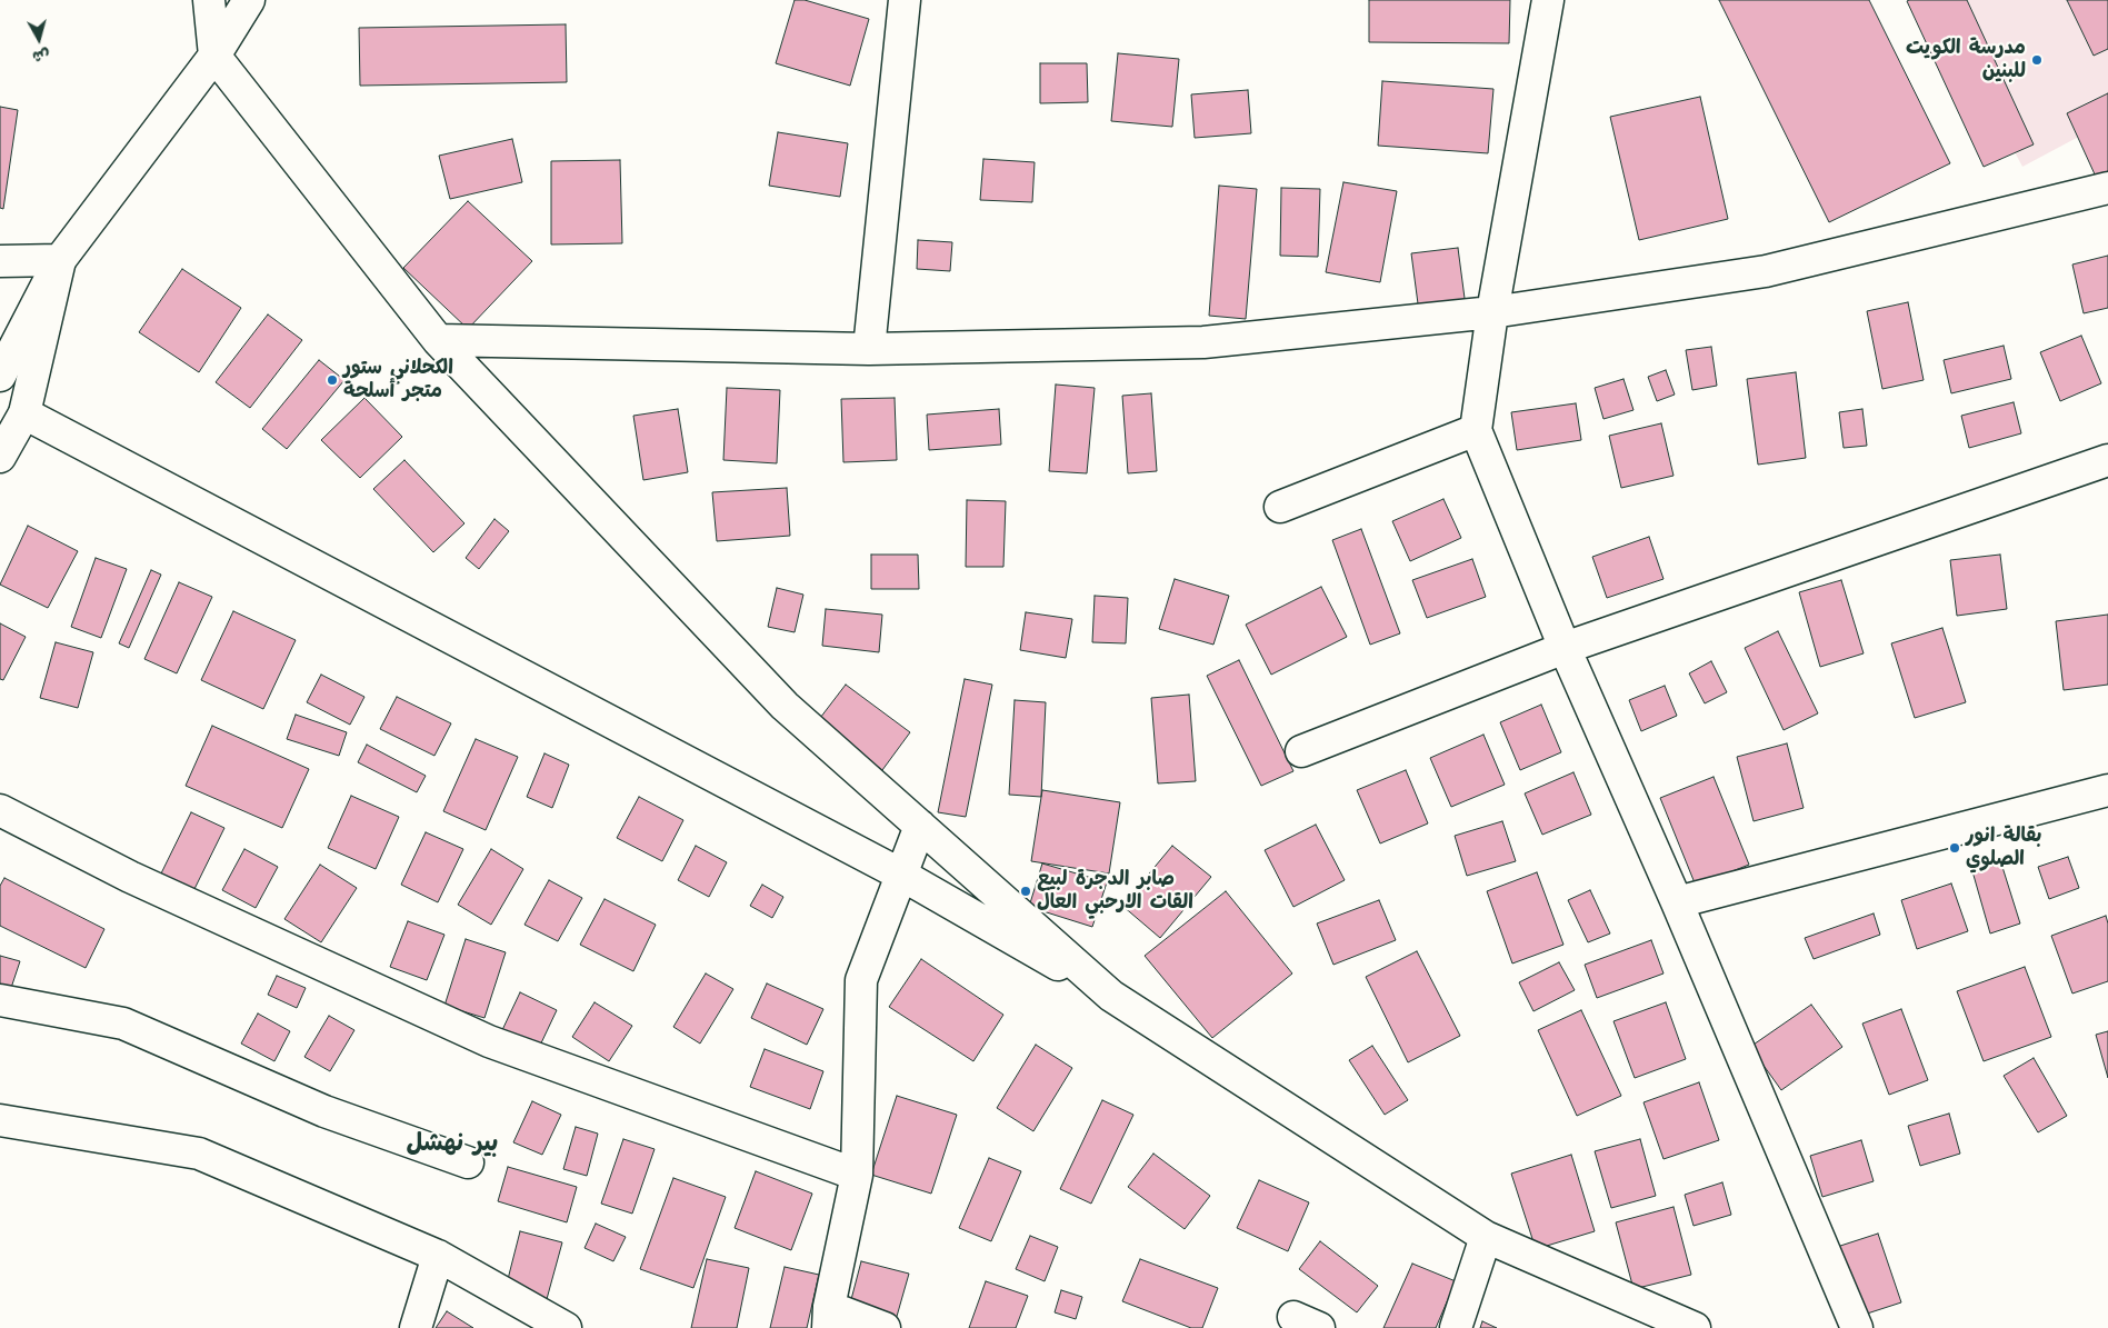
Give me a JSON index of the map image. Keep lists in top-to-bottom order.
{
  "districts": ["بير نهشل"],
  "places": [
    "مدرسة الكويت للبنين",
    "الكحلاني ستور متجر أسلحة",
    "بقالة انور الصلوي",
    "صابر الدجرة لبيع القات الارحبي العال"
  ],
  "north": "bottom"
}
